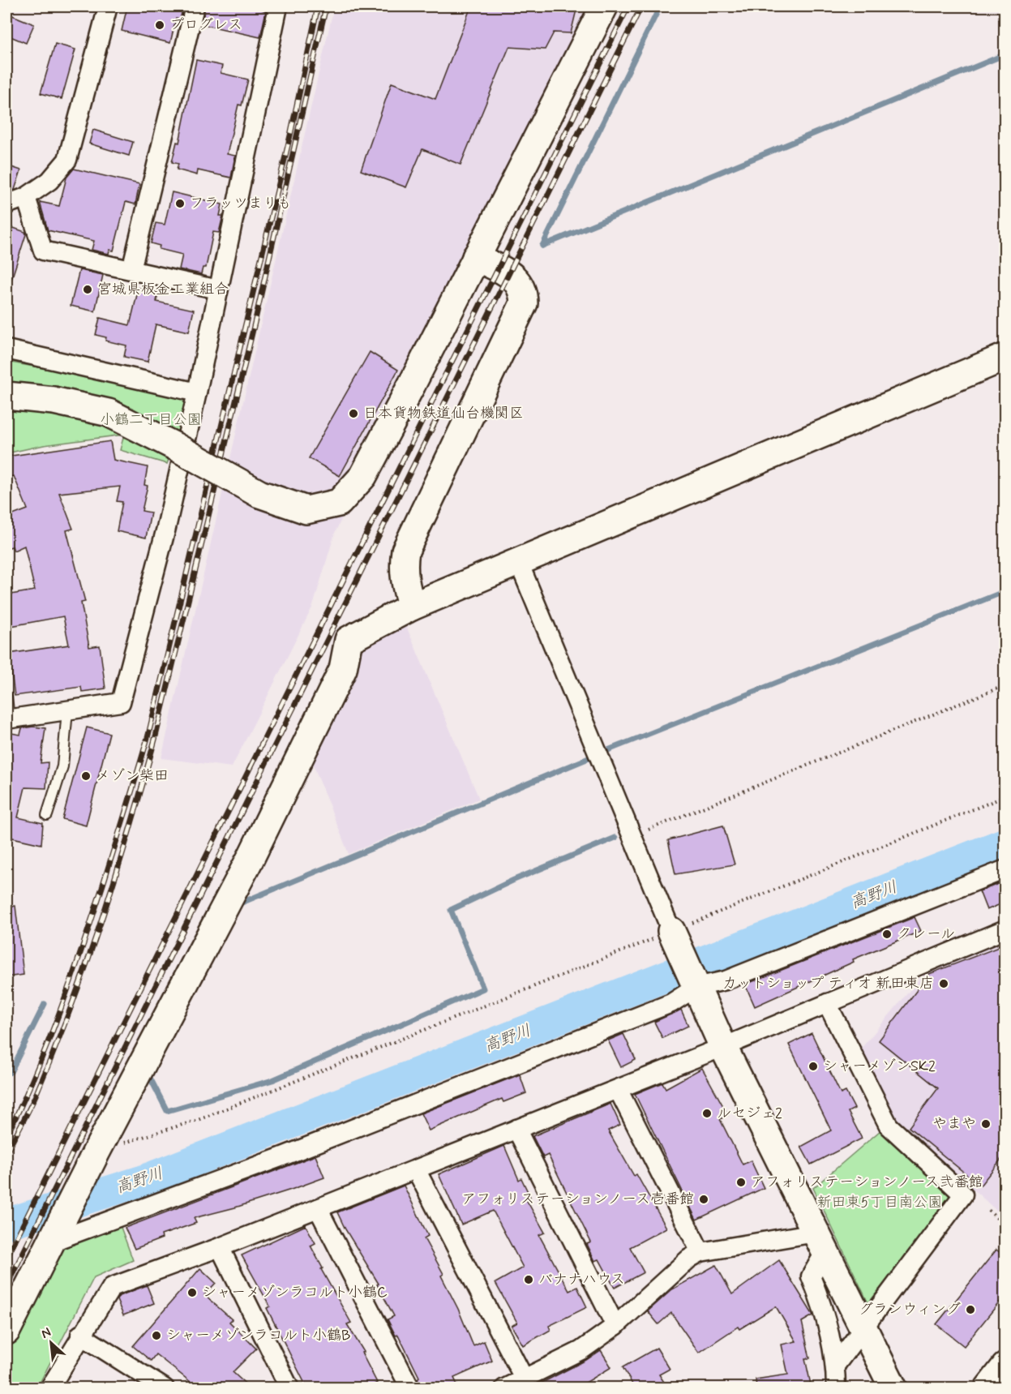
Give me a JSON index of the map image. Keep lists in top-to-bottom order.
{
  "water": ["高野川"],
  "parks": ["小鶴二丁目公園", "新田東5丁目南公園"],
  "places": [
    "プログレス",
    "フラッツまりも",
    "宮城県板金工業組合",
    "日本貨物鉄道仙台機関区",
    "メゾン柴田",
    "クレール",
    "カットショップ ティオ 新田東店",
    "シャーメゾンSK2",
    "ルセジェ2",
    "やまや",
    "アフォリステーションノース弐番館",
    "アフォリステーションノース壱番館",
    "バナナハウス",
    "シャーメゾンラコルト小鶴C",
    "グランウィング",
    "シャーメゾンラコルト小鶴B"
  ],
  "north": "top left"
}
